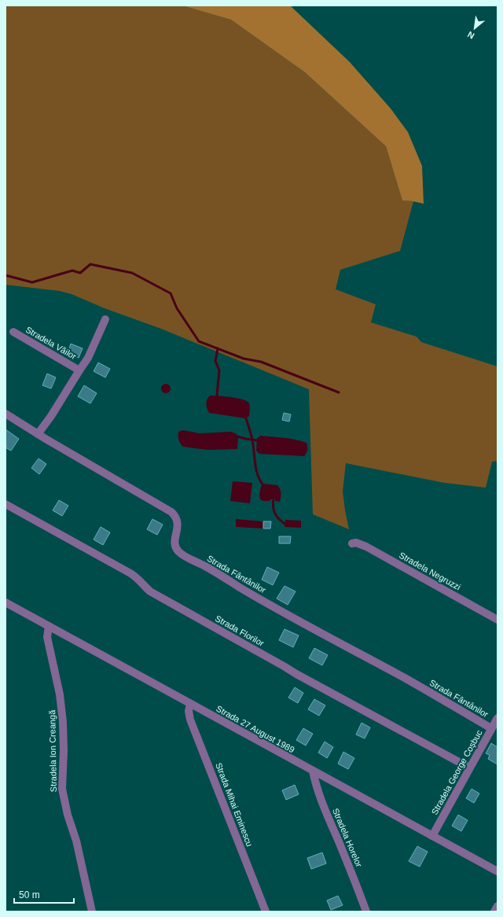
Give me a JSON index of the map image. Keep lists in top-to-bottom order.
{
  "streets": {
    "street": [
      "Stradela Văilor",
      "Stradela Negruzzi",
      "Strada Fântânilor",
      "Strada Florilor",
      "Strada 27 August 1989",
      "Stradela Ion Creangă",
      "Stradela George Coșbuc",
      "Strada Mihai Eminescu",
      "Stradela Horelor"
    ]
  },
  "crossings": [
    ["Stradela Văilor", "Strada Fântânilor"],
    ["Strada Fântânilor", "Stradela George Coșbuc"],
    ["Strada Florilor", "Stradela George Coșbuc"],
    ["Strada 27 August 1989", "Stradela Ion Creangă"],
    ["Strada 27 August 1989", "Stradela George Coșbuc"],
    ["Strada 27 August 1989", "Strada Mihai Eminescu"],
    ["Strada 27 August 1989", "Stradela Horelor"]
  ],
  "scale_bar": "50 m",
  "north": "bottom left"
}
